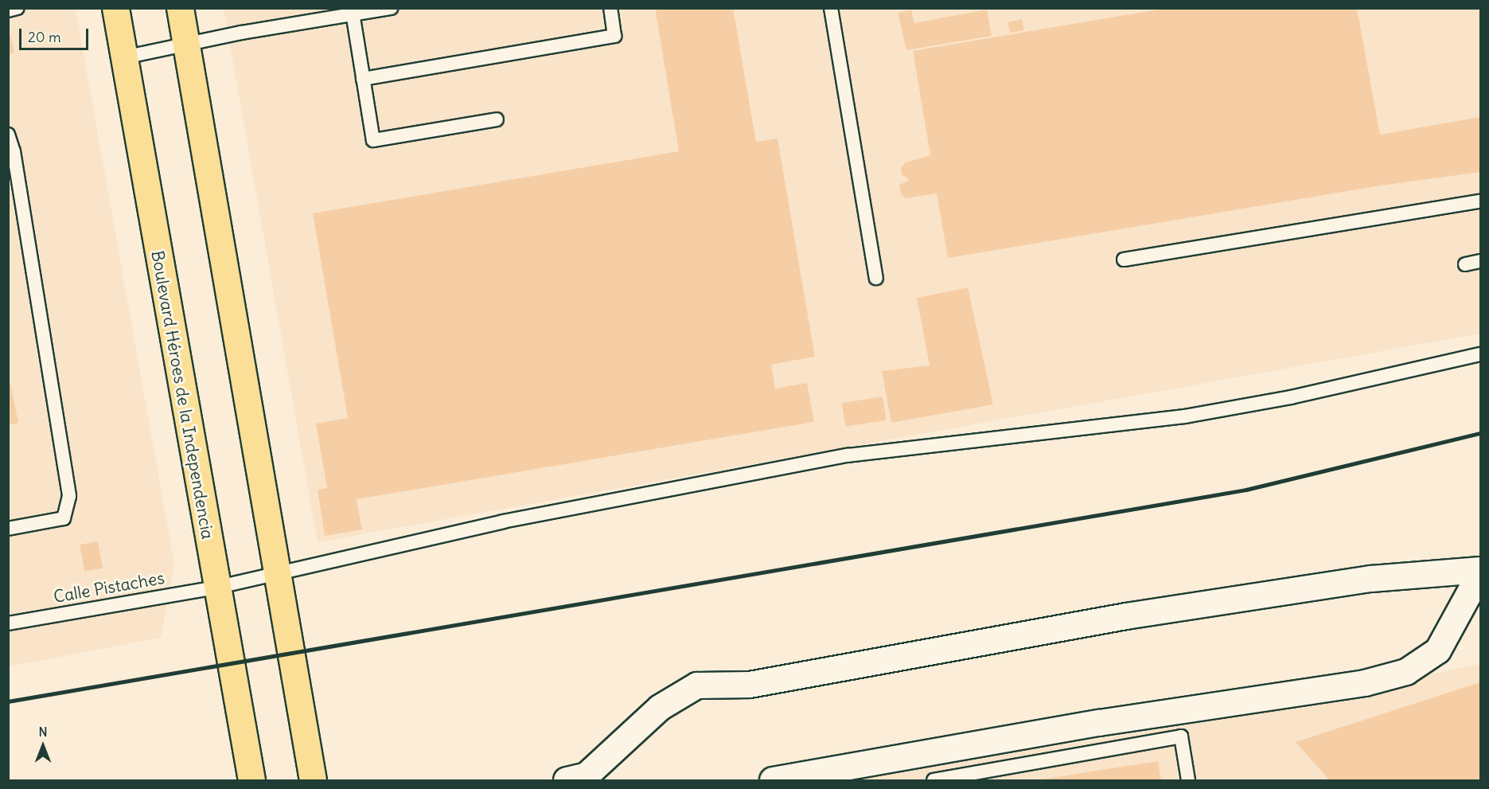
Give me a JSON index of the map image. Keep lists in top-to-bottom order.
{
  "streets": {
    "main road": ["Boulevard Héroes de la Independencia"],
    "lane": ["Calle Pistaches"]
  },
  "crossings": [
    ["Boulevard Héroes de la Independencia", "Calle Pistaches"]
  ],
  "scale_bar": "20 m",
  "north": "top"
}
